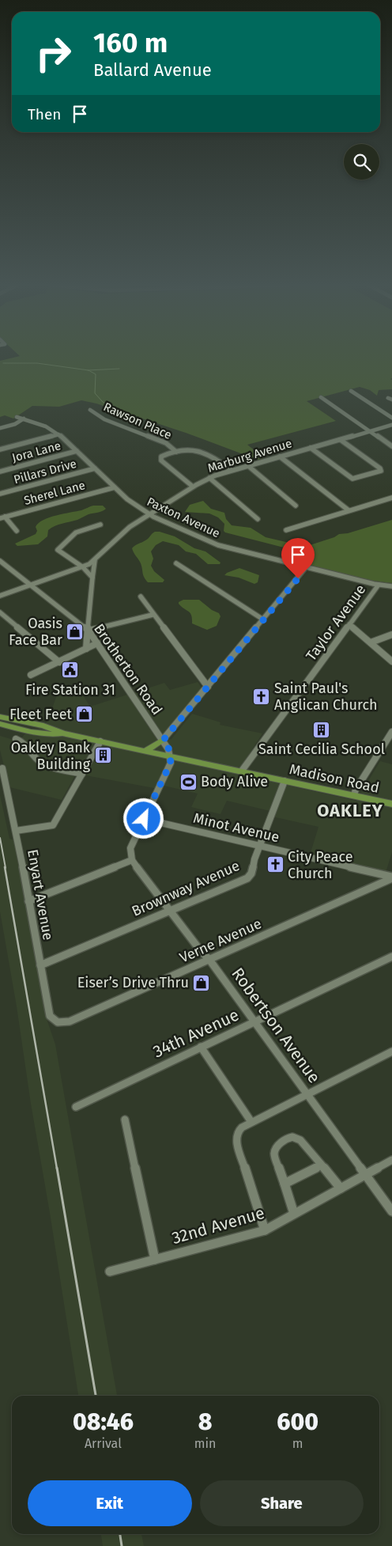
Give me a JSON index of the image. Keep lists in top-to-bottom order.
{
  "streets": {
    "main road": ["Madison Road"],
    "street": [
      "Rawson Place",
      "Jora Lane",
      "Marburg Avenue",
      "Pillars Drive",
      "Sherel Lane",
      "Paxton Avenue",
      "Taylor Avenue",
      "Brotherton Road",
      "Minot Avenue",
      "Brownway Avenue",
      "Enyart Avenue",
      "Verne Avenue",
      "Robertson Avenue",
      "34th Avenue",
      "32nd Avenue"
    ]
  },
  "crossings": [
    ["Jora Lane", "Paxton Avenue"],
    ["Marburg Avenue", "Paxton Avenue"],
    ["Marburg Avenue", "Brotherton Road"],
    ["Pillars Drive", "Paxton Avenue"],
    ["Sherel Lane", "Paxton Avenue"],
    ["Paxton Avenue", "Taylor Avenue"],
    ["Taylor Avenue", "Madison Road"],
    ["Brotherton Road", "Madison Road"],
    ["Madison Road", "Brownway Avenue"],
    ["Minot Avenue", "Brownway Avenue"],
    ["Minot Avenue", "Verne Avenue"],
    ["Brownway Avenue", "Enyart Avenue"],
    ["Brownway Avenue", "Robertson Avenue"],
    ["Enyart Avenue", "Verne Avenue"],
    ["Verne Avenue", "Robertson Avenue"],
    ["Robertson Avenue", "34th Avenue"],
    ["Robertson Avenue", "32nd Avenue"]
  ],
  "districts": ["OAKLEY"],
  "places": {
    "shop": ["Oasis Face Bar", "Fleet Feet", "Eiser’s Drive Thru"],
    "public building": ["Fire Station 31"],
    "church": ["Saint Paul's Anglican Church", "City Peace Church"],
    "building": ["Saint Cecilia School", "Oakley Bank Building"],
    "sports": ["Body Alive"]
  },
  "page": {
    "turn": ["160 m", "Ballard Avenue"],
    "then": "Then",
    "eta": [
      "08:46",
      "Arrival",
      "8",
      "min",
      "600",
      "m"
    ],
    "buttons": ["Exit", "Share"]
  }
}
